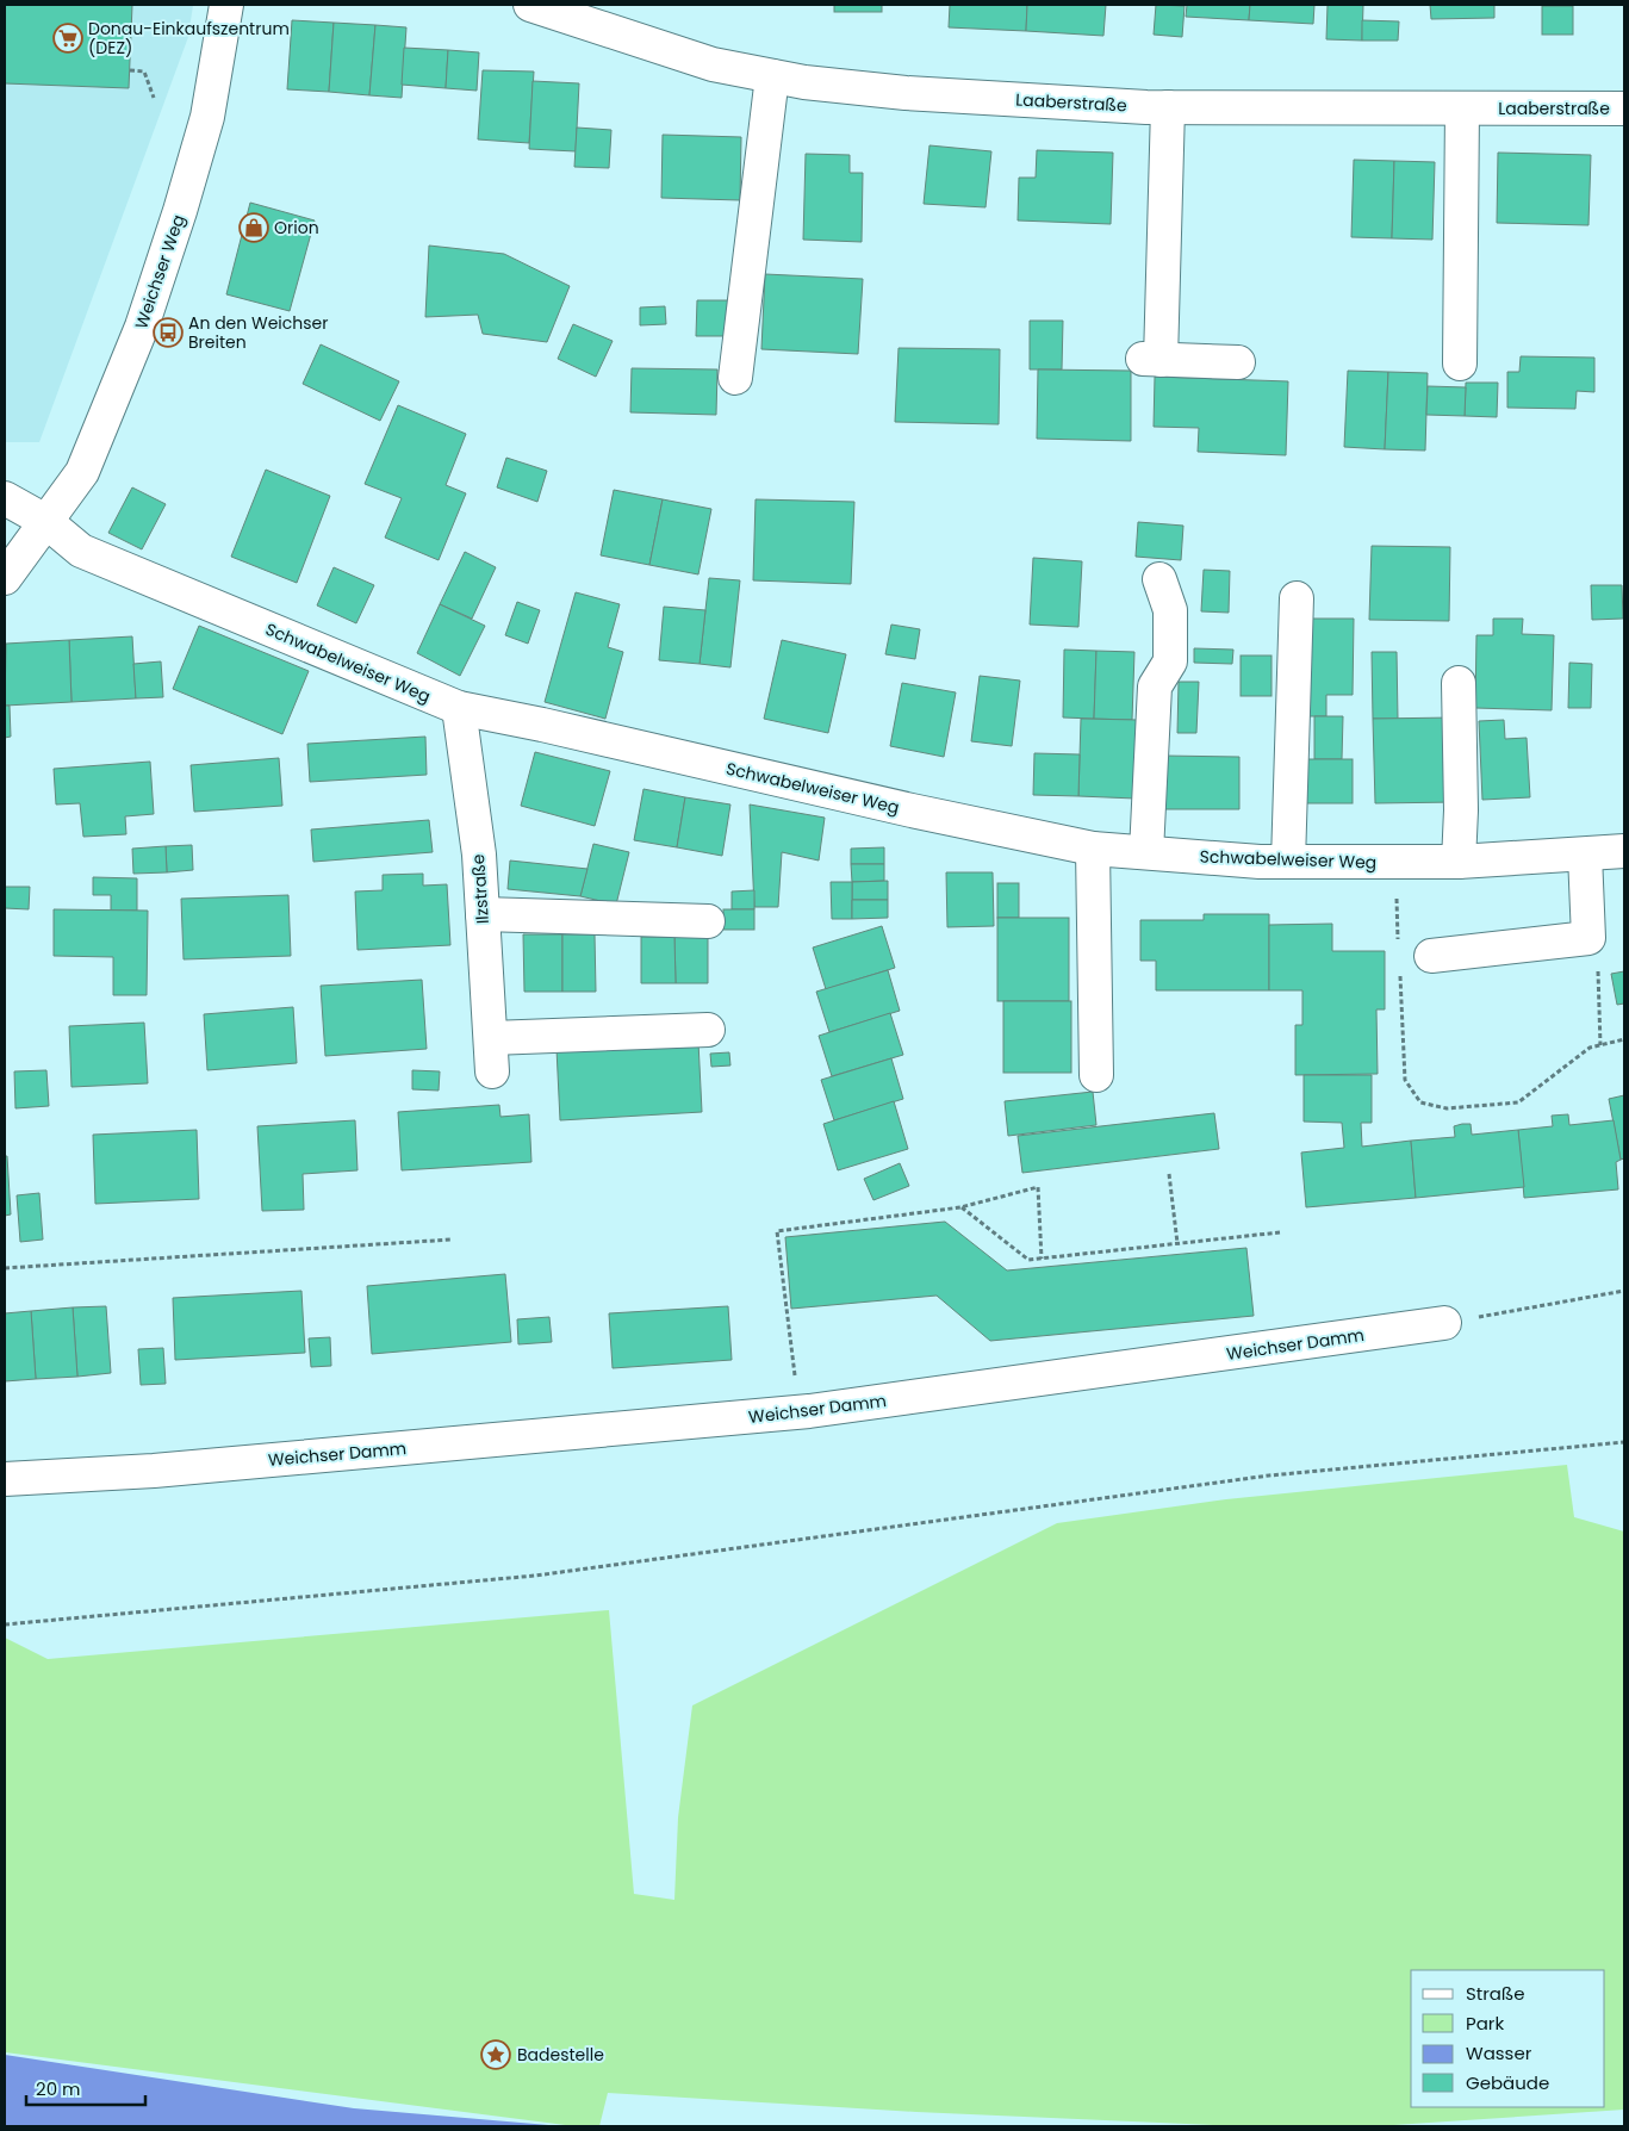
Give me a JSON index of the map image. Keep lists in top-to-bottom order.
{
  "streets": {
    "street": [
      "Laaberstraße",
      "Weichser Weg",
      "Schwabelweiser Weg",
      "Ilzstraße",
      "Weichser Damm"
    ]
  },
  "crossings": [
    ["Weichser Weg", "Schwabelweiser Weg"],
    ["Schwabelweiser Weg", "Ilzstraße"]
  ],
  "places": {
    "supermarket": ["Donau-Einkaufszentrum (DEZ)"],
    "shop": ["Orion"],
    "bus stop": ["An den Weichser Breiten"],
    "place": ["Badestelle"]
  },
  "legend": [
    "Straße",
    "Park",
    "Wasser",
    "Gebäude"
  ],
  "scale_bar": "20 m"
}
